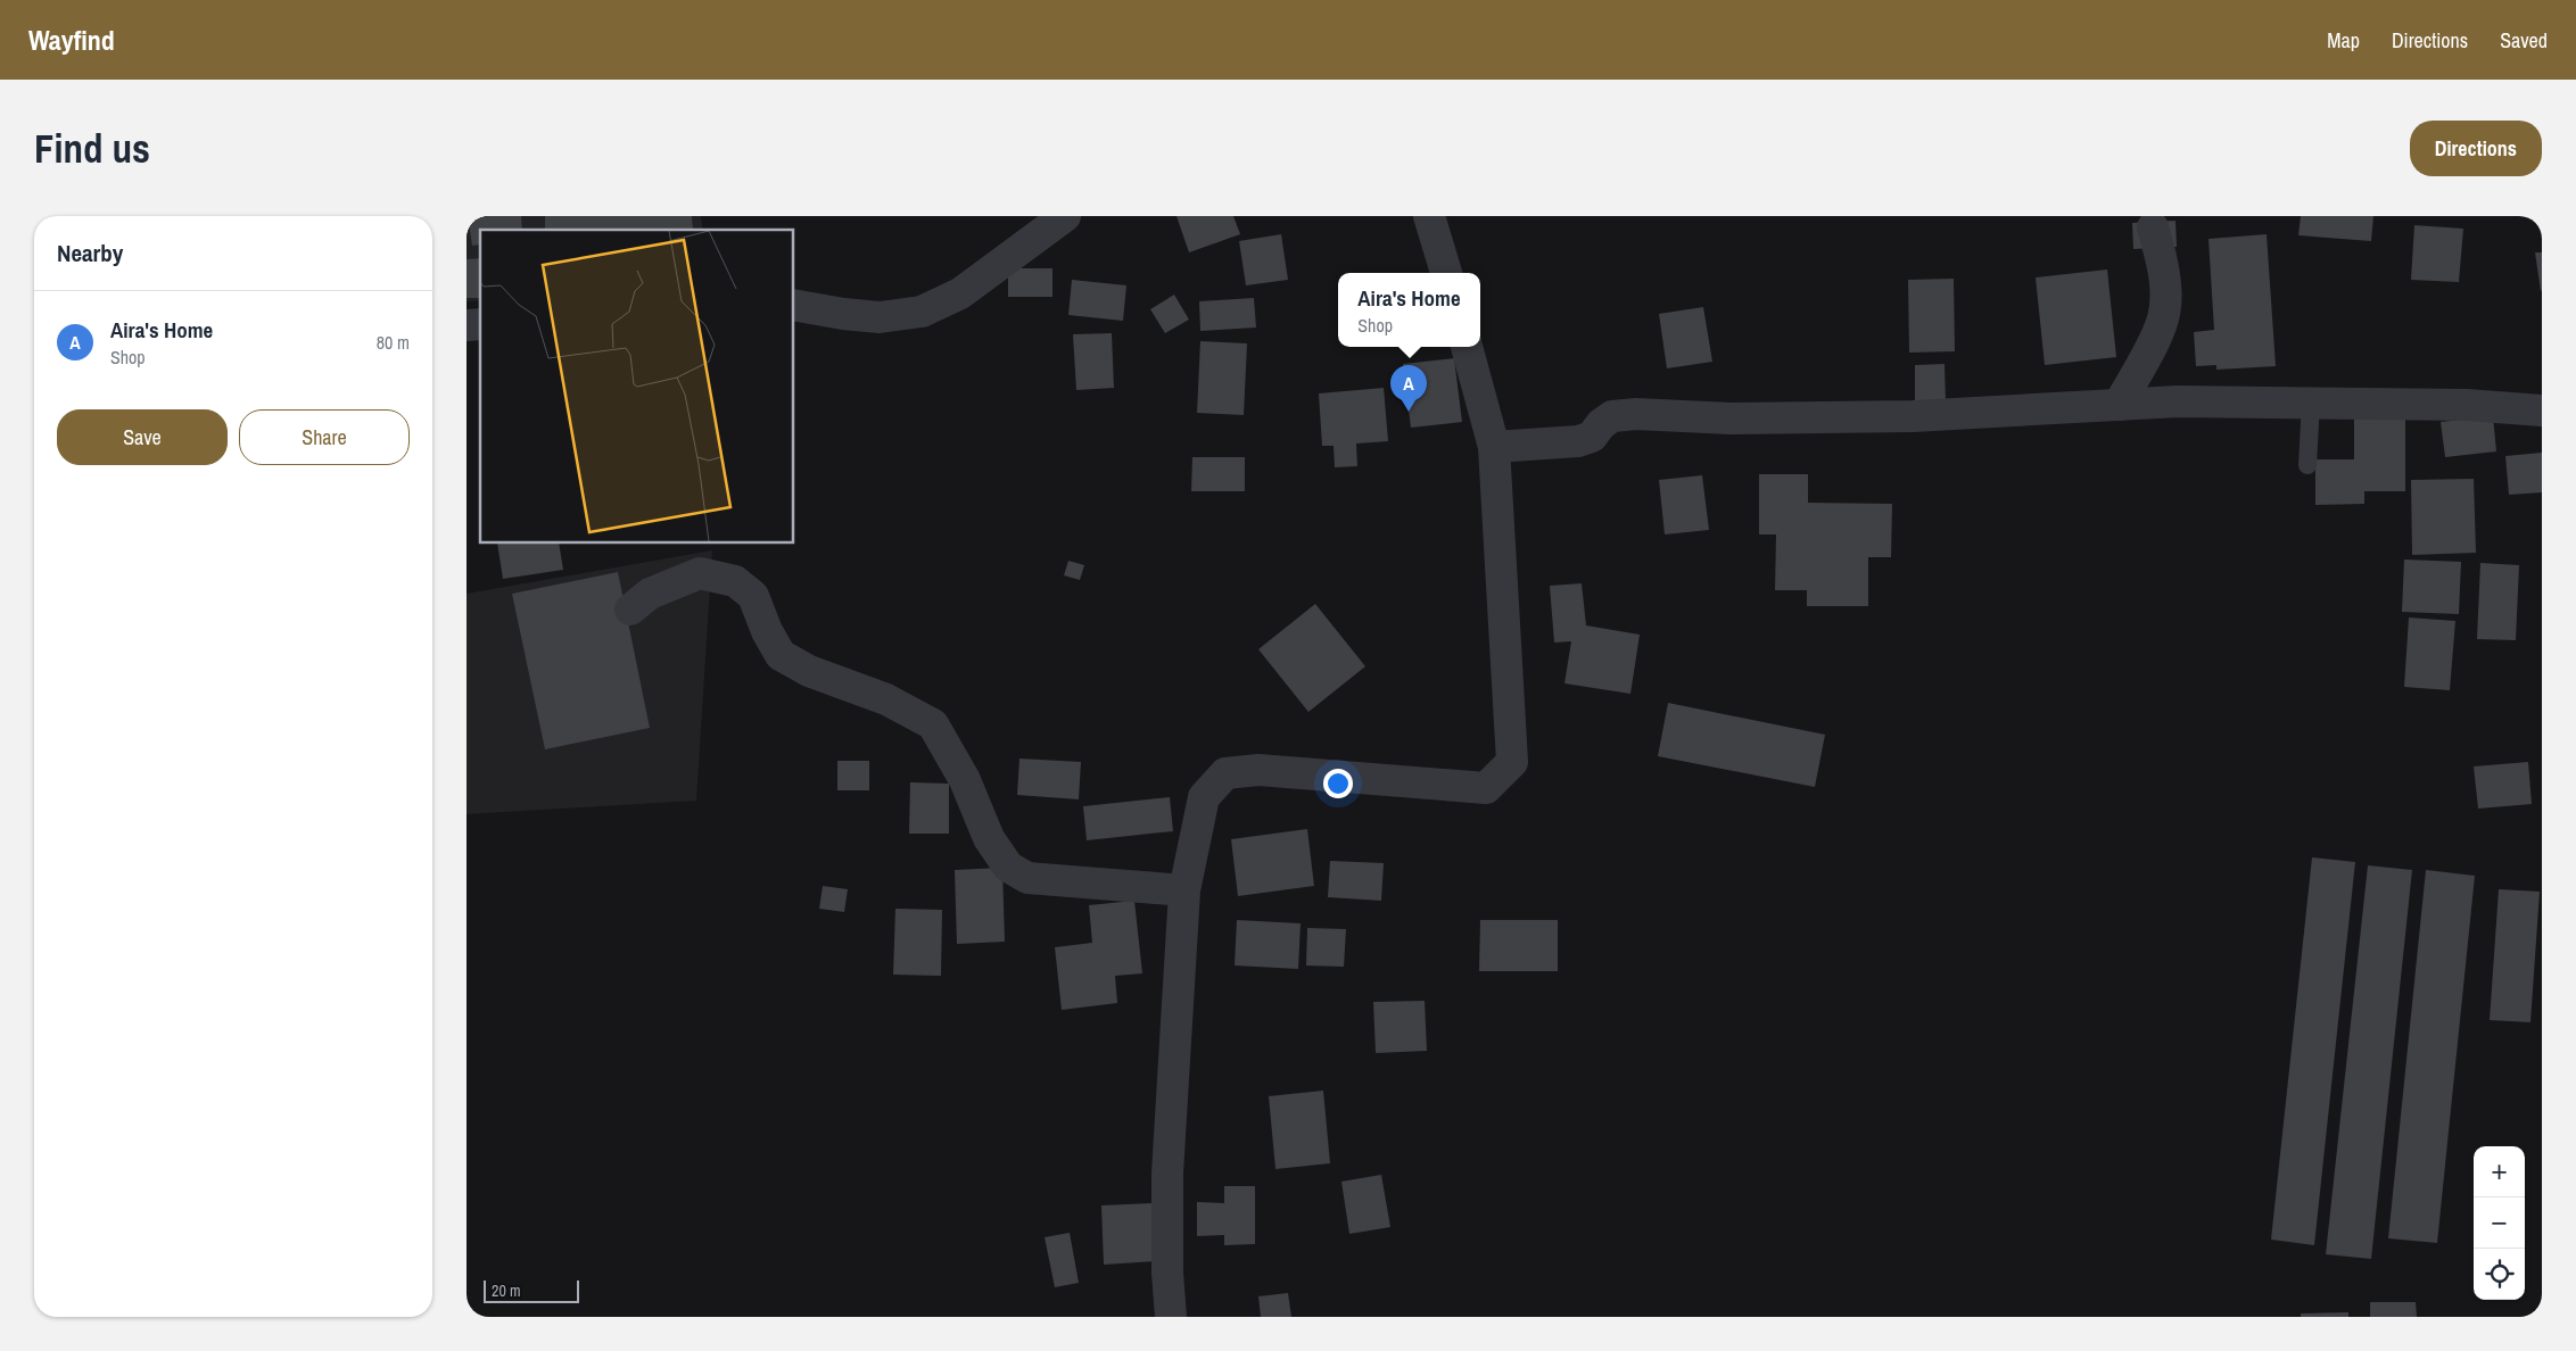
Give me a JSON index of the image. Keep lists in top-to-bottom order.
{
  "scale_bar": "20 m",
  "page": {
    "header": "Wayfind",
    "nav": ["Map", "Directions", "Saved"],
    "buttons": [
      "Directions",
      ["Save", "Share"]
    ],
    "title": "Find us",
    "heading": "Nearby",
    "popup": ["Aira's Home", "Shop"],
    "list": [
      {
        "mark": "A",
        "name": "Aira's Home",
        "note": "Shop",
        "value": "80 m"
      }
    ],
    "pins": "A",
    "map_buttons": ["+", "−"],
    "scale": "20 m"
  }
}
